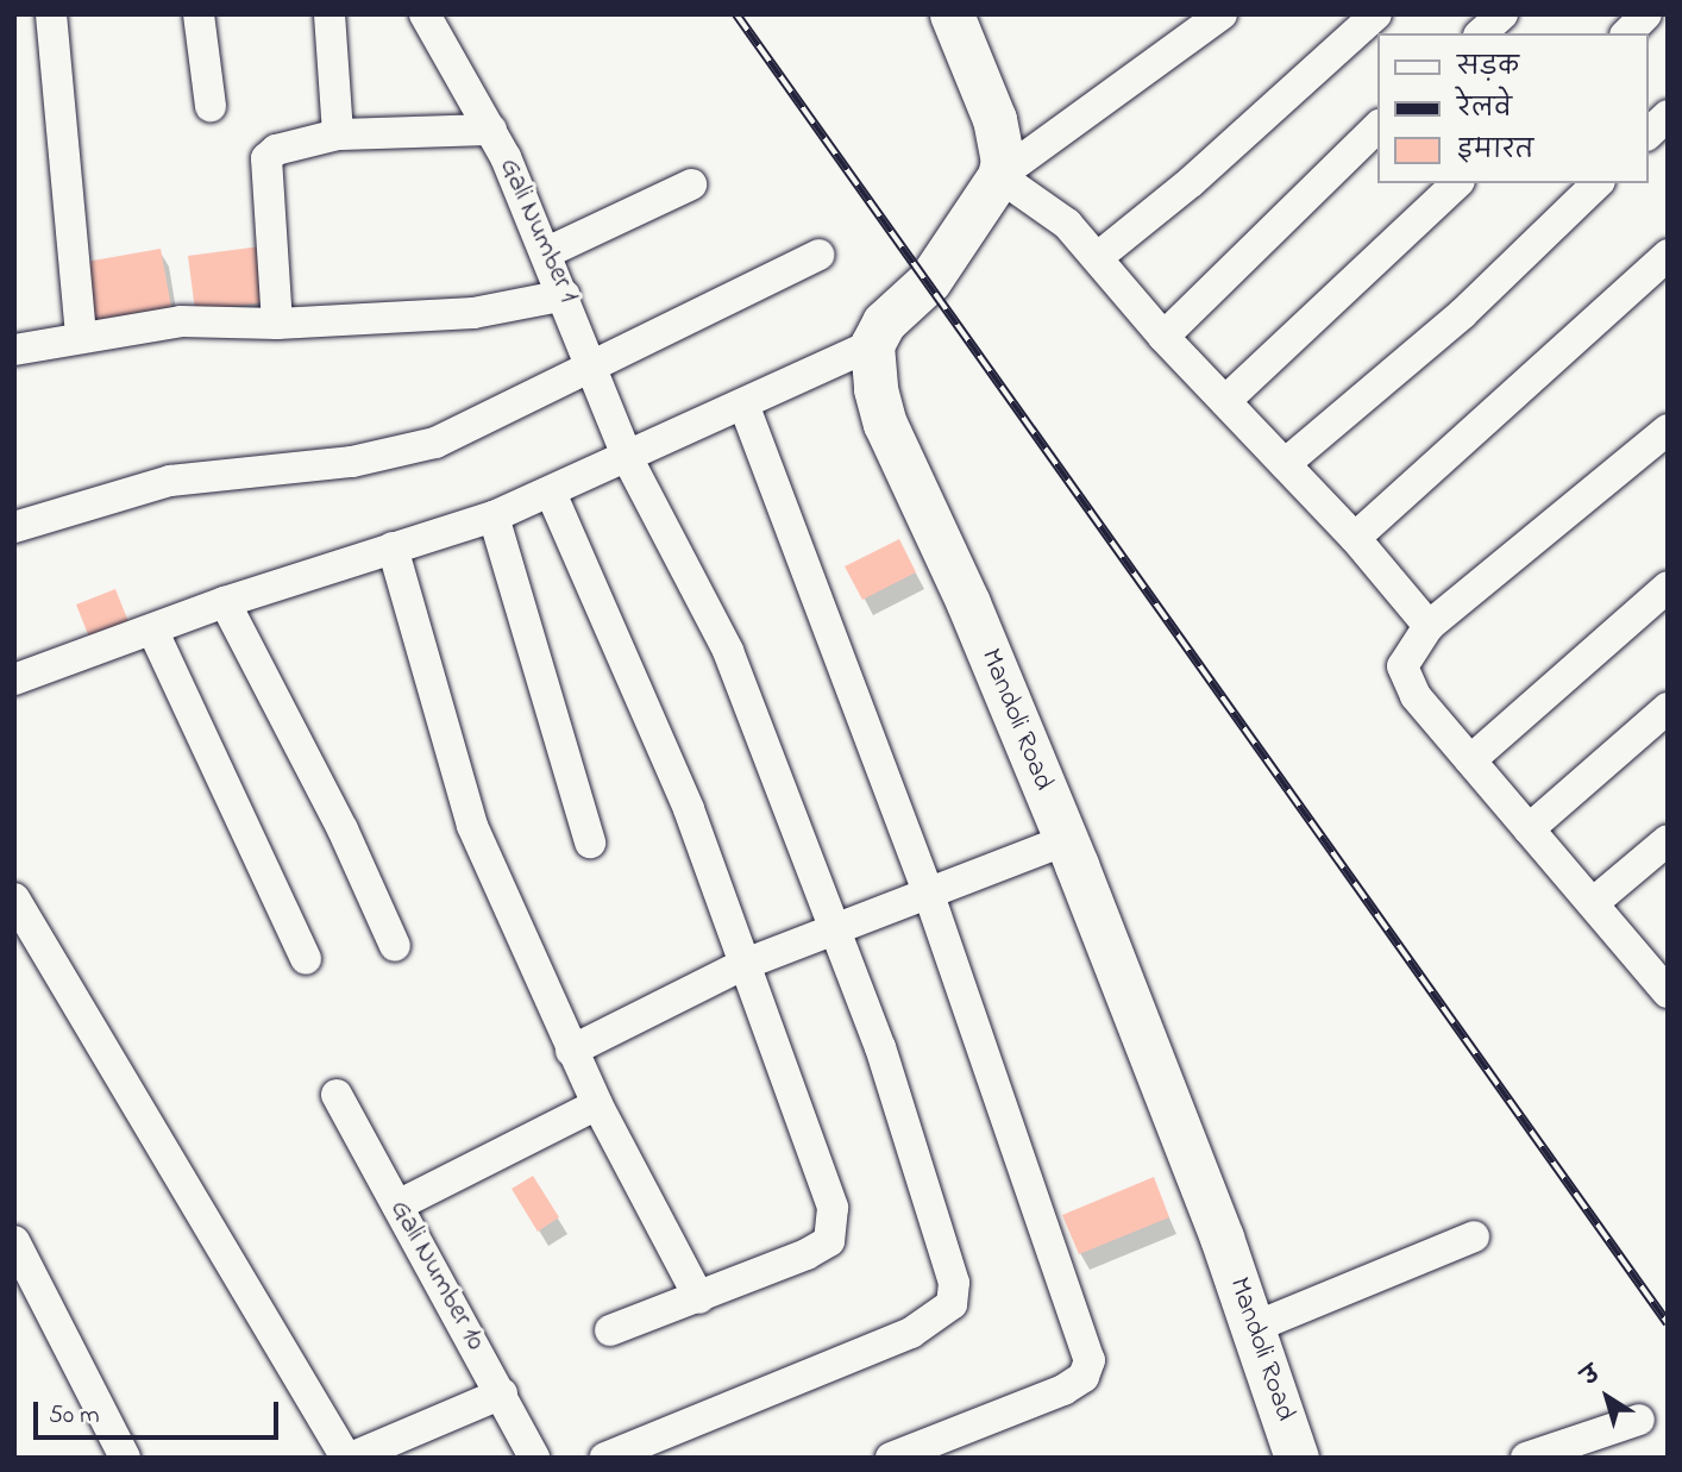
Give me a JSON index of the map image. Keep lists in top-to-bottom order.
{
  "streets": {
    "street": ["Gali Number 1", "Mandoli Road", "Gali Number 10"]
  },
  "legend": ["सड़क", "रेलवे", "इमारत"],
  "scale_bar": "50 m",
  "north": "top left"
}
